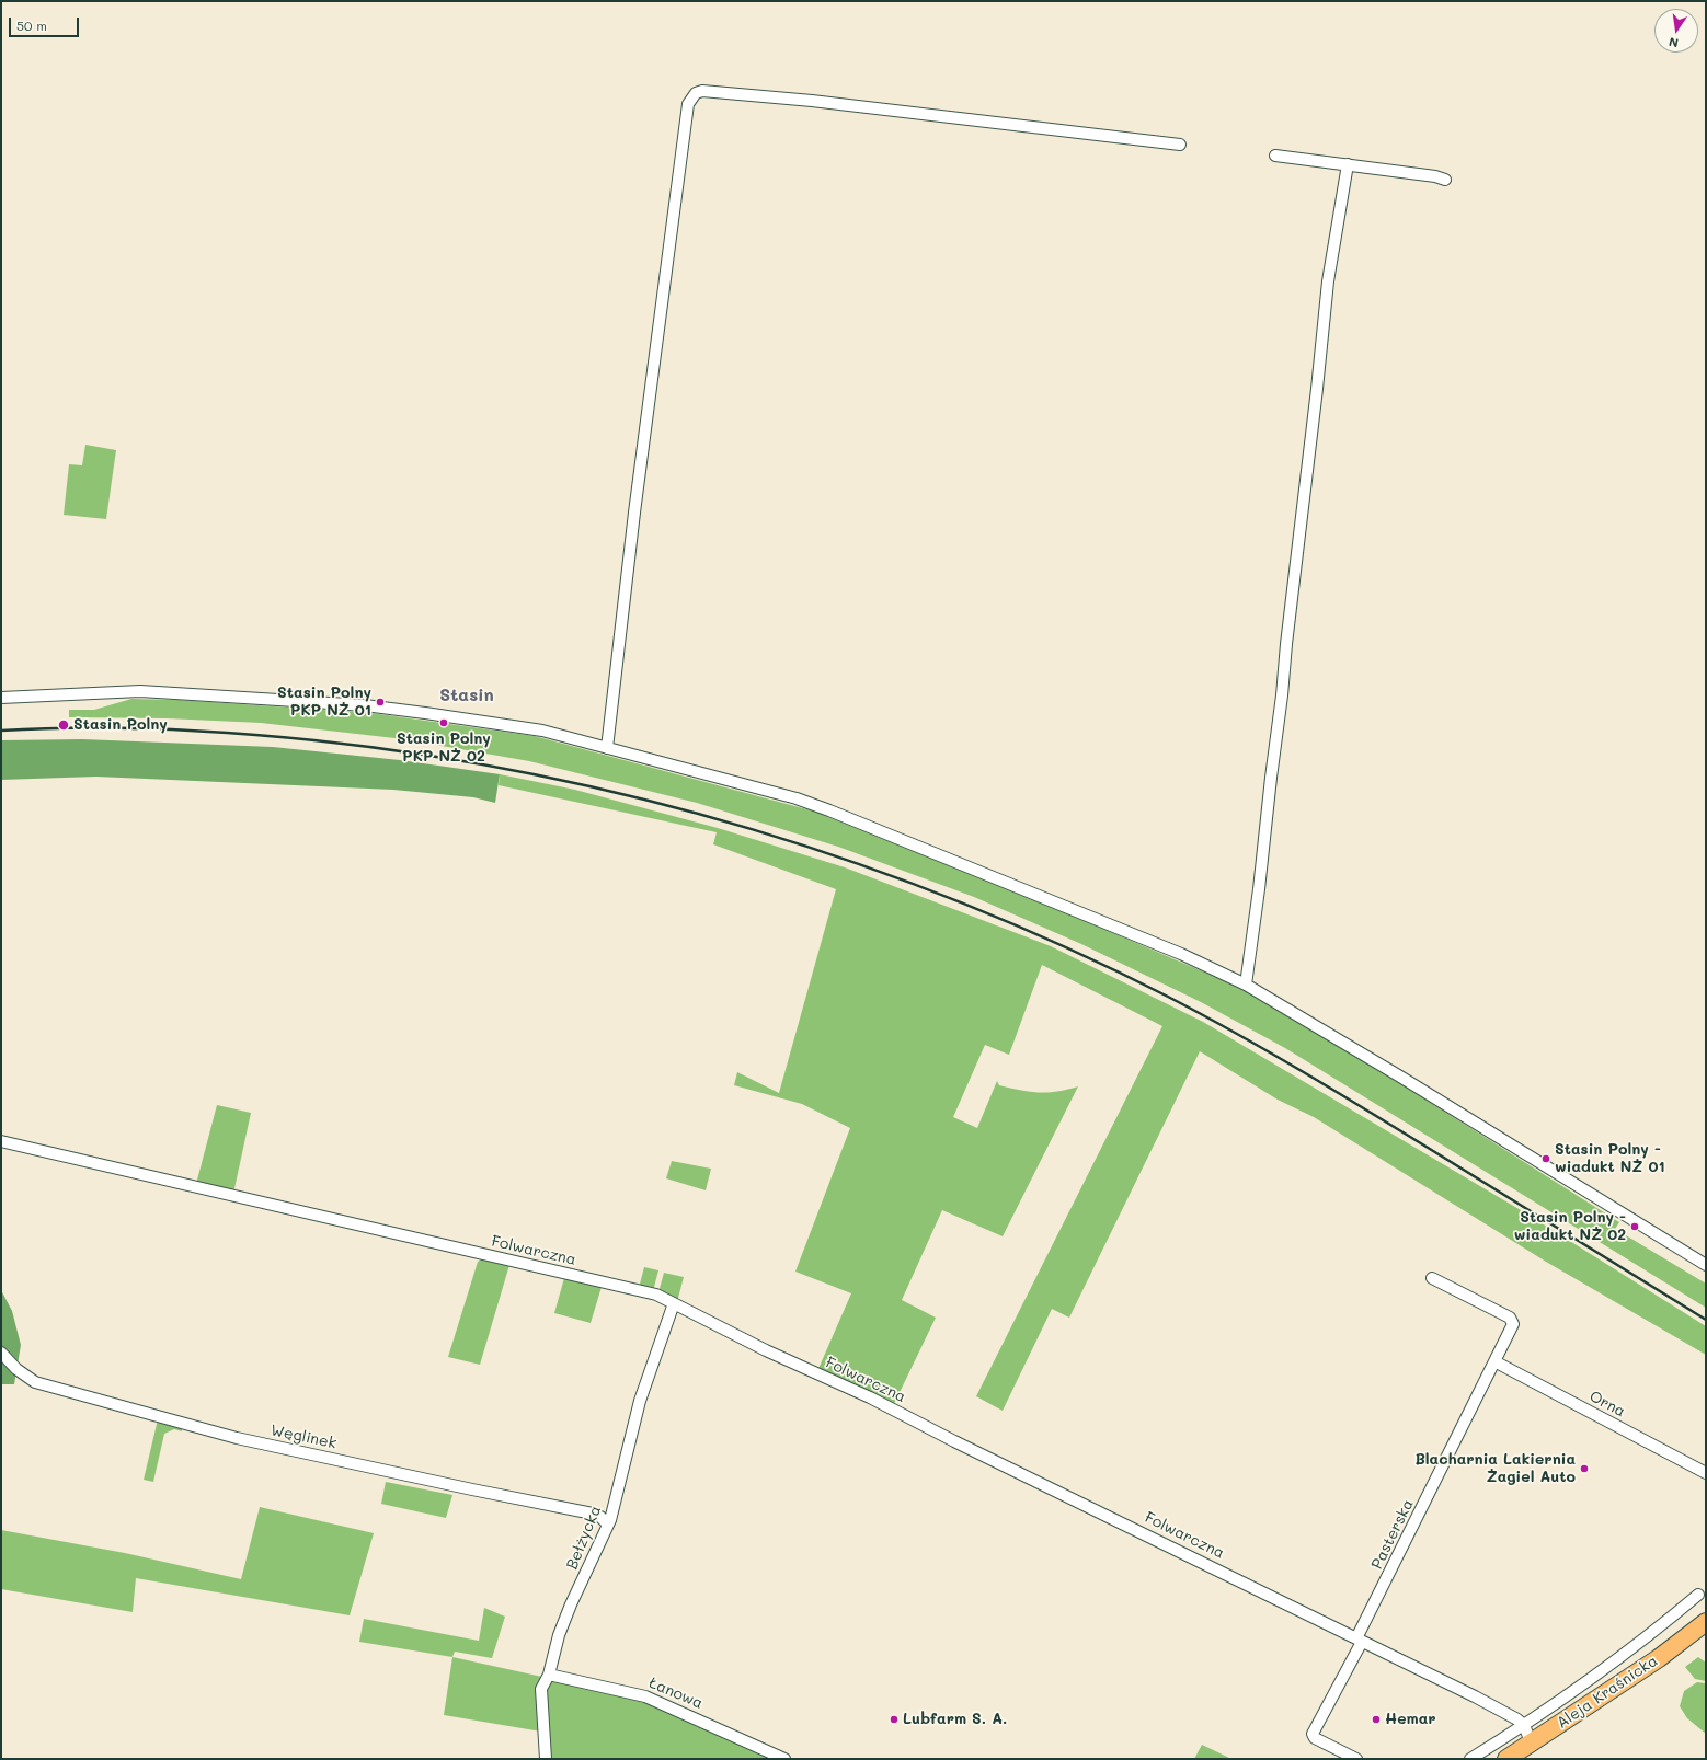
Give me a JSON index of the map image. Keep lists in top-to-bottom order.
{
  "streets": {
    "main road": ["Aleja Kraśnicka"],
    "street": [
      "Folwarczna",
      "Orna",
      "Węglinek",
      "Pasterska",
      "Bełżycka",
      "Łanowa"
    ]
  },
  "crossings": [
    ["Folwarczna", "Pasterska"],
    ["Folwarczna", "Bełżycka"],
    ["Orna", "Pasterska"],
    ["Węglinek", "Bełżycka"],
    ["Bełżycka", "Łanowa"]
  ],
  "districts": ["Stasin"],
  "places": [
    "Stasin Polny PKP NŻ 01",
    "Stasin Polny PKP NŻ 02",
    "Stasin Polny",
    "Stasin Polny - wiadukt NŻ 01",
    "Stasin Polny - wiadukt NŻ 02",
    "Blacharnia Lakiernia Żagiel Auto",
    "Lubfarm S. A.",
    "Hemar"
  ],
  "scale_bar": "50 m",
  "north": "bottom"
}
